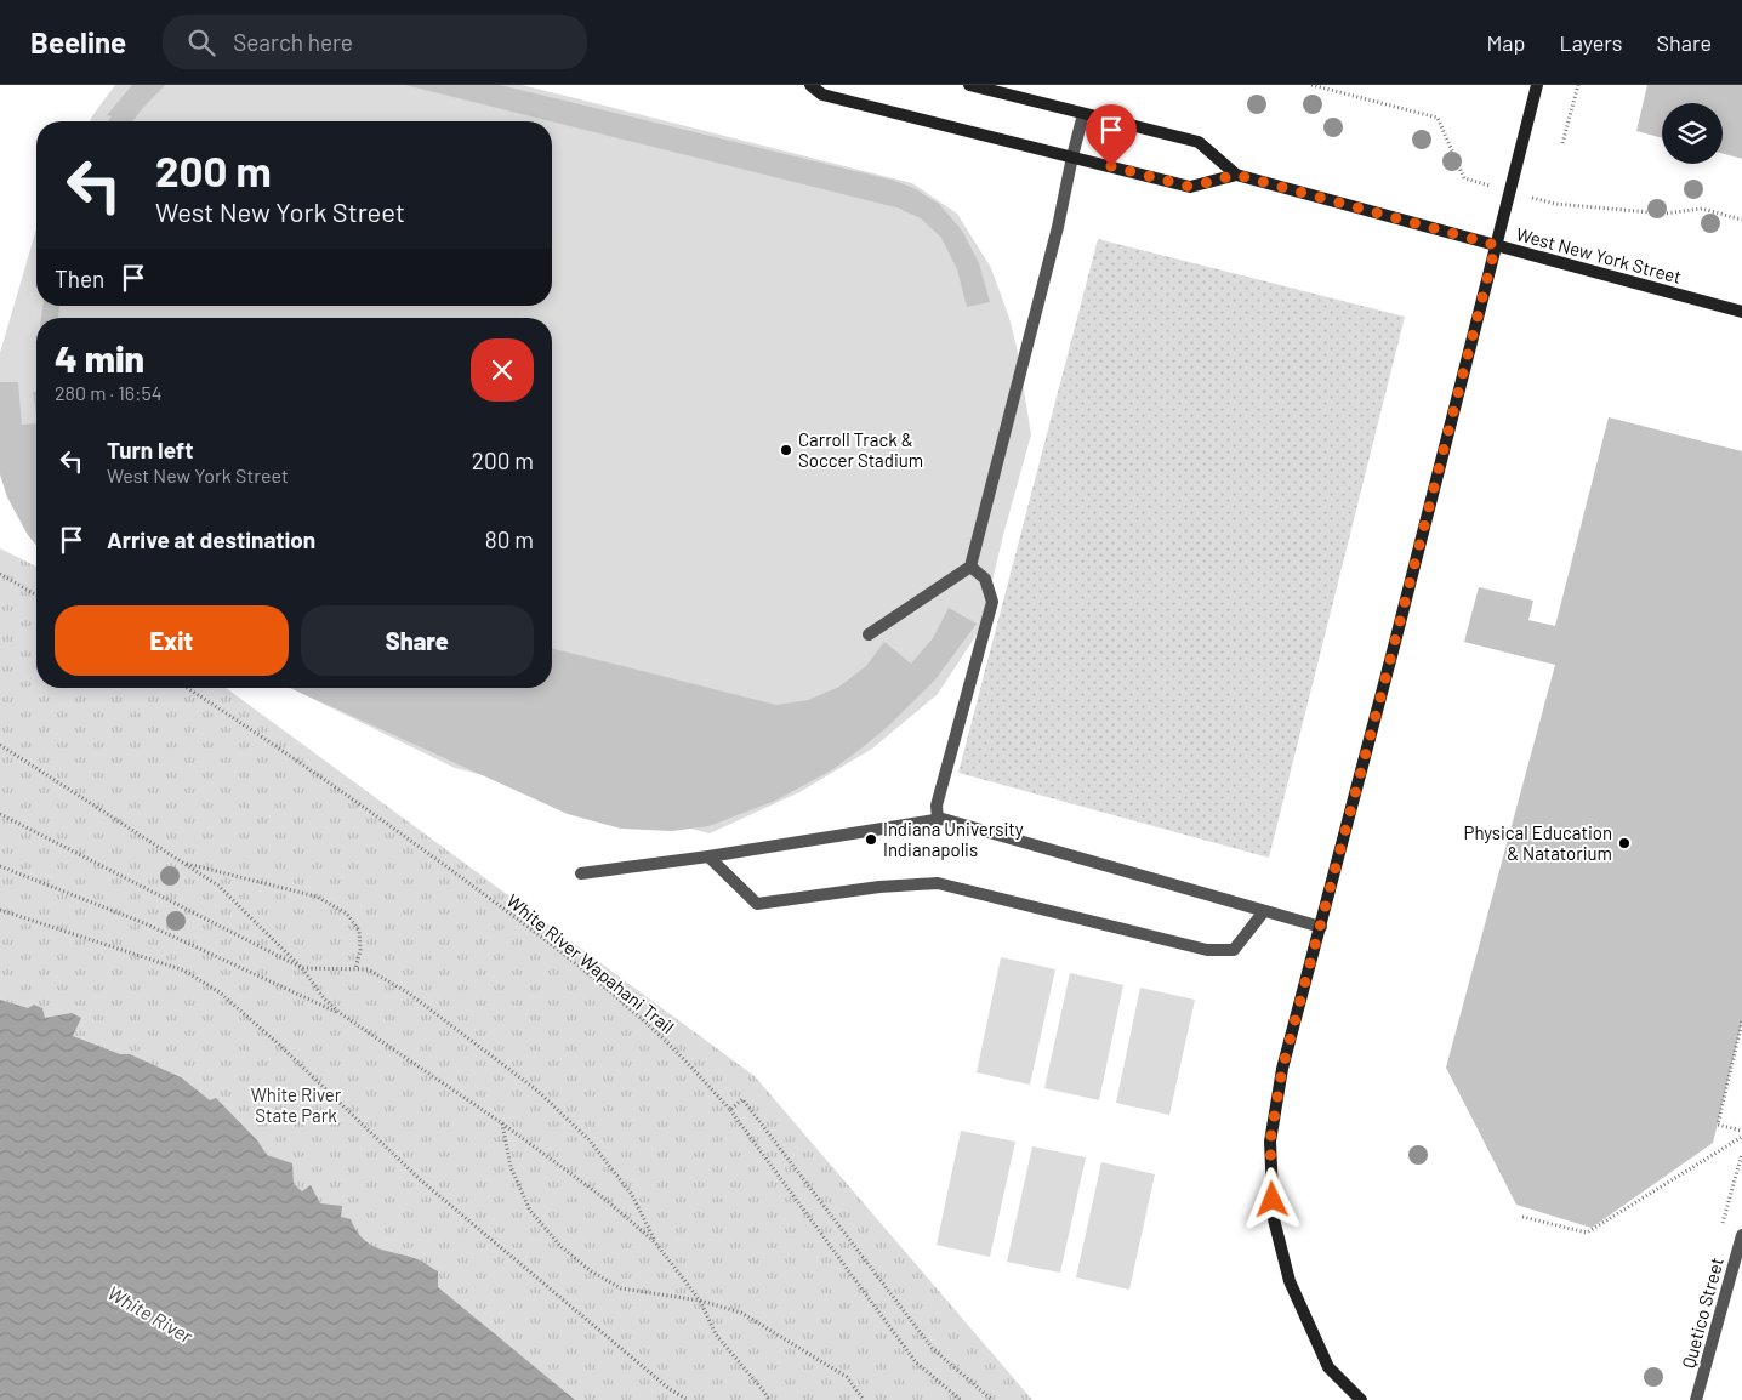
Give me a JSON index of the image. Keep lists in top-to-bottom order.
{
  "streets": {
    "street": ["West New York Street", "Quetico Street"],
    "path": ["White River Wapahani Trail"]
  },
  "water": ["White River"],
  "parks": ["White River State Park"],
  "places": ["Carroll Track & Soccer Stadium", "Indiana University Indianapolis", "Physical Education & Natatorium"],
  "page": {
    "header": "Beeline",
    "search": "Search here",
    "nav": ["Map", "Layers", "Share"],
    "turn": ["200 m", "West New York Street"],
    "then": "Then",
    "heading": ["4 min", "280 m · 16:54"],
    "list": [
      {
        "name": "Turn left",
        "note": "West New York Street",
        "value": "200 m"
      },
      {
        "name": "Arrive at destination",
        "value": "80 m"
      }
    ],
    "buttons": ["Exit", "Share"]
  }
}
